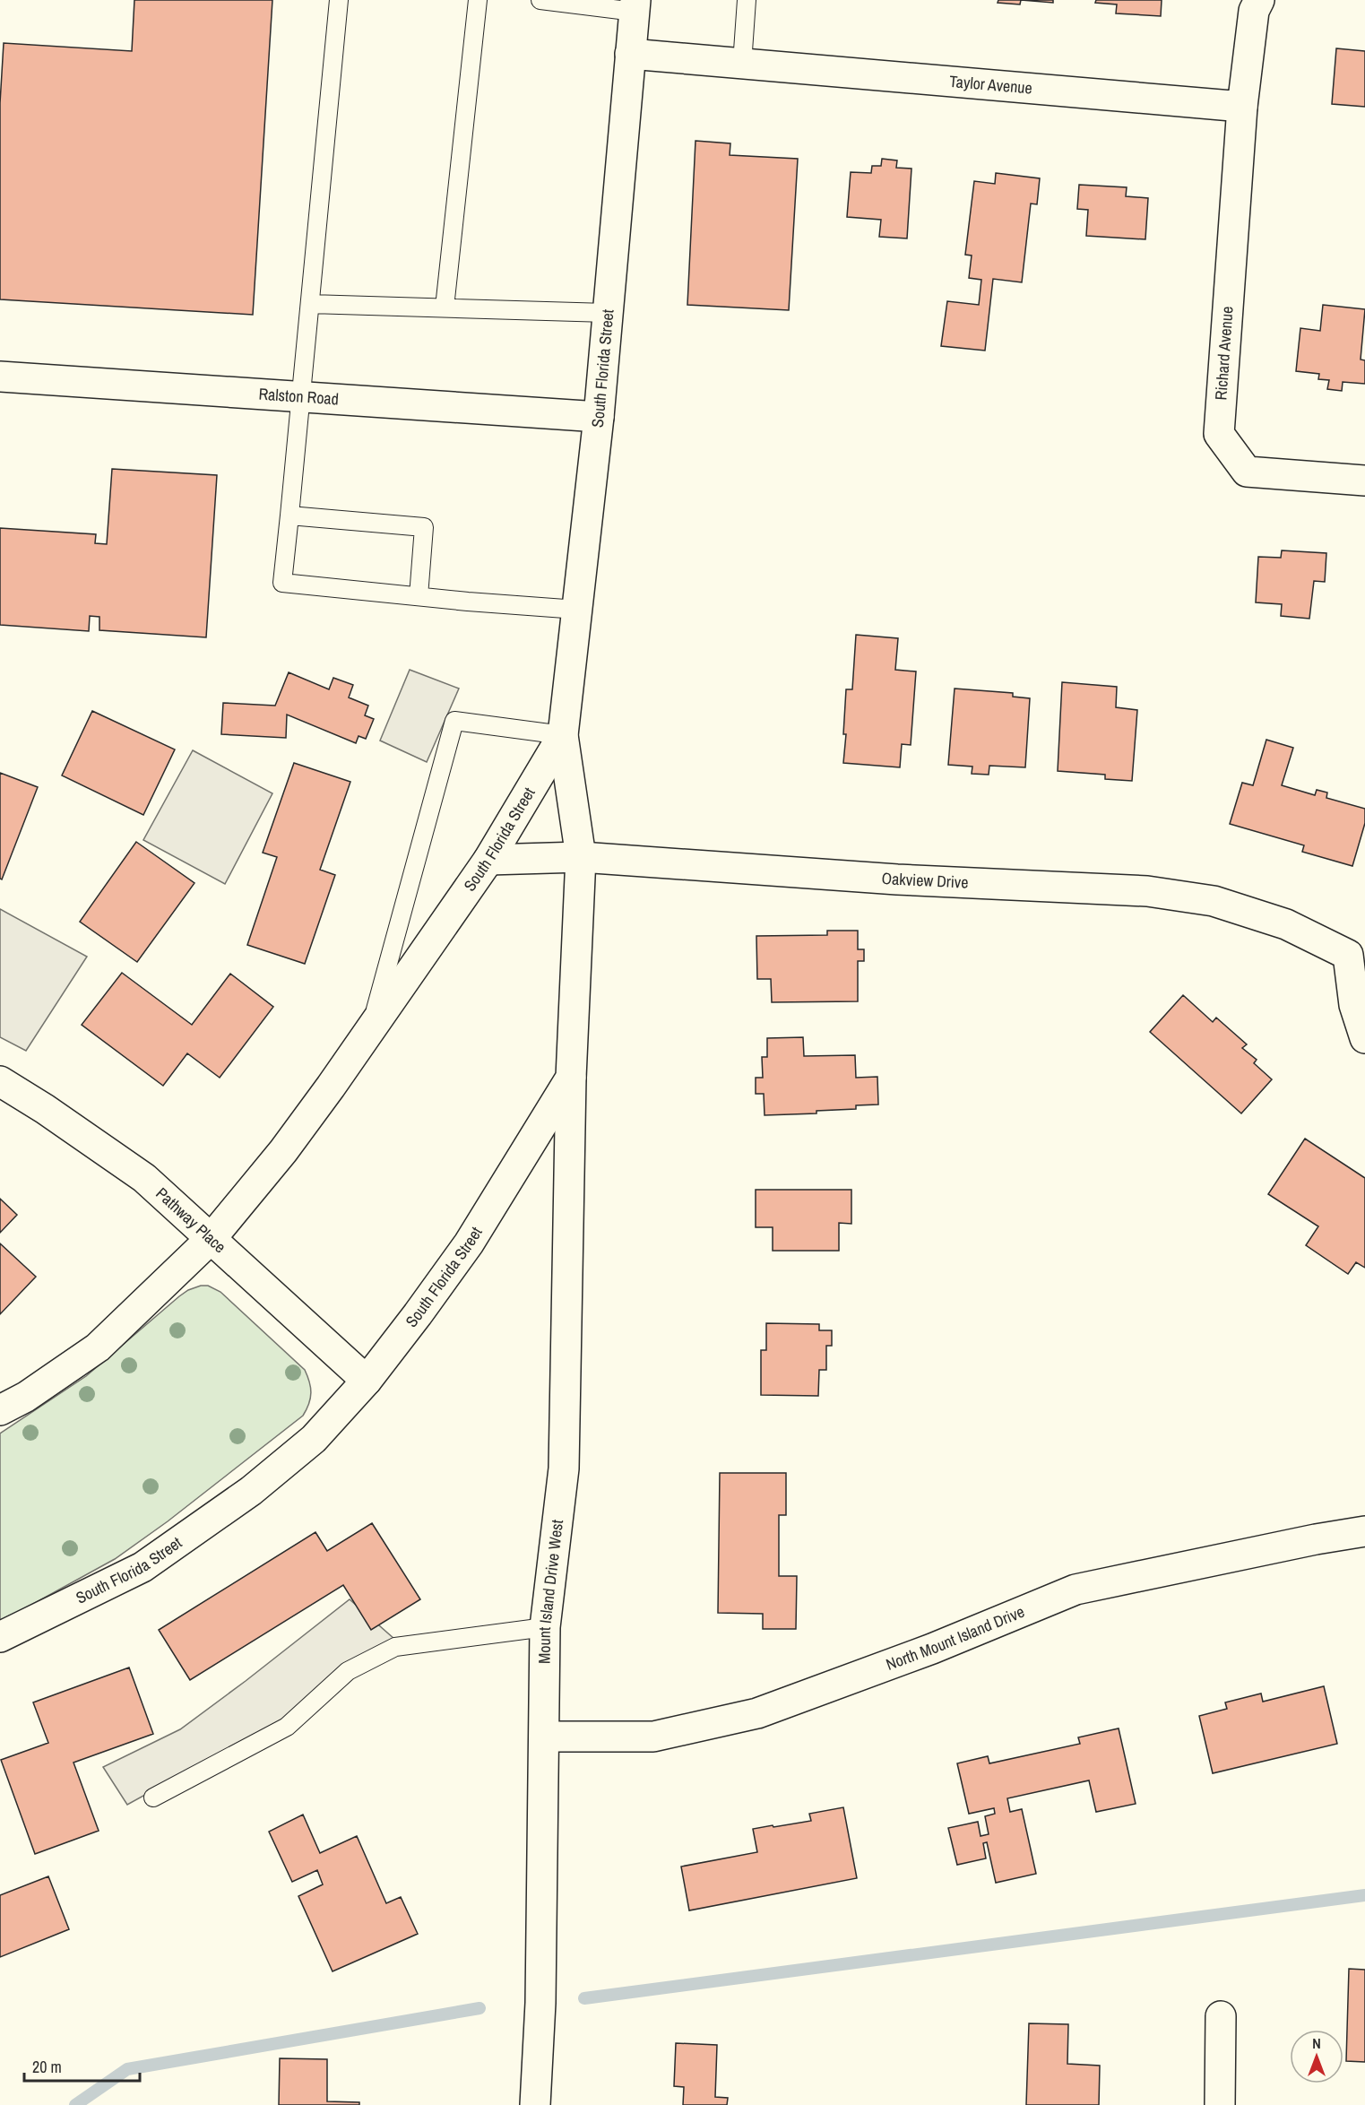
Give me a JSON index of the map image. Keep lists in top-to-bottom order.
{
  "streets": {
    "street": [
      "Taylor Avenue",
      "Richard Avenue",
      "South Florida Street",
      "Ralston Road",
      "Oakview Drive",
      "Pathway Place",
      "Mount Island Drive West",
      "North Mount Island Drive"
    ]
  },
  "crossings": [
    ["Taylor Avenue", "Richard Avenue"],
    ["Taylor Avenue", "South Florida Street"],
    ["South Florida Street", "Ralston Road"],
    ["South Florida Street", "Oakview Drive"],
    ["South Florida Street", "Pathway Place"],
    ["South Florida Street", "Mount Island Drive West"],
    ["Mount Island Drive West", "North Mount Island Drive"]
  ],
  "scale_bar": "20 m",
  "north": "top"
}
